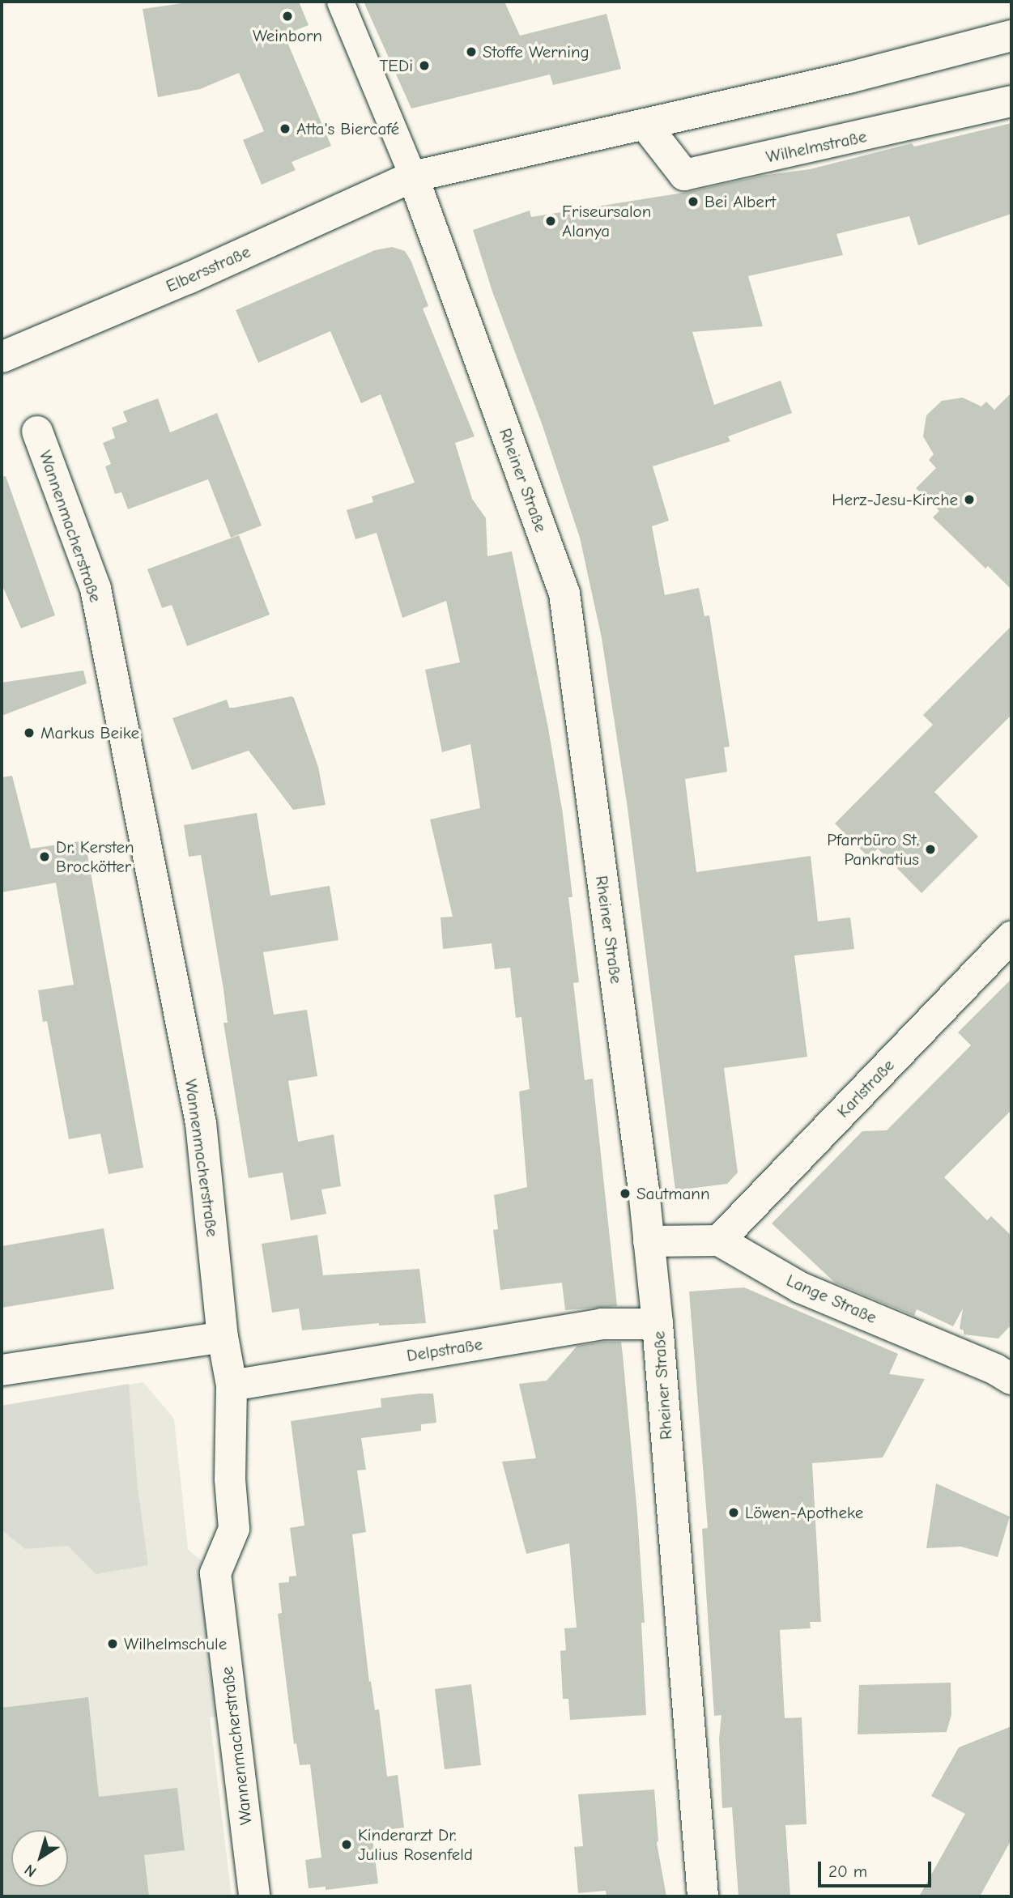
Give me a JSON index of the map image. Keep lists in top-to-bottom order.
{
  "streets": {
    "street": [
      "Wilhelmstraße",
      "Elbersstraße",
      "Rheiner Straße",
      "Wannenmacherstraße",
      "Karlstraße",
      "Lange Straße",
      "Delpstraße"
    ]
  },
  "crossings": [
    ["Elbersstraße", "Rheiner Straße"],
    ["Rheiner Straße", "Delpstraße"],
    ["Wannenmacherstraße", "Delpstraße"],
    ["Karlstraße", "Lange Straße"]
  ],
  "places": [
    "Weinborn",
    "Stoffe Werning",
    "TEDi",
    "Atta's Biercafé",
    "Bei Albert",
    "Friseursalon Alanya",
    "Herz-Jesu-Kirche",
    "Markus Beike",
    "Pfarrbüro St. Pankratius",
    "Dr. Kersten Brockötter",
    "Sautmann",
    "Löwen-Apotheke",
    "Wilhelmschule",
    "Kinderarzt Dr. Julius Rosenfeld"
  ],
  "scale_bar": "20 m",
  "north": "bottom left"
}
